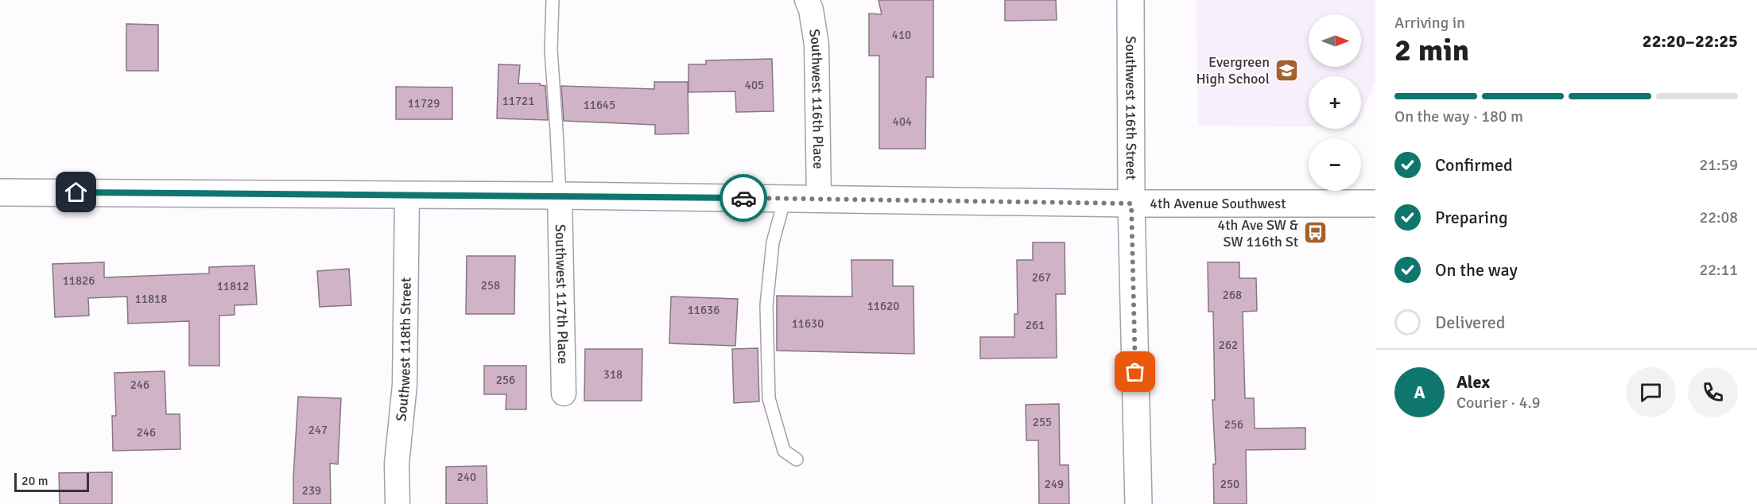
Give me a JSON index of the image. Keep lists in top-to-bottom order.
{
  "streets": {
    "street": [
      "Southwest 116th Place",
      "Southwest 116th Street",
      "4th Avenue Southwest",
      "Southwest 117th Place",
      "Southwest 118th Street"
    ]
  },
  "crossings": [
    ["Southwest 116th Place", "4th Avenue Southwest"],
    ["Southwest 116th Street", "4th Avenue Southwest"],
    ["4th Avenue Southwest", "Southwest 117th Place"],
    ["4th Avenue Southwest", "Southwest 118th Street"]
  ],
  "places": {
    "school or university": ["Evergreen High School"],
    "bus stop": ["4th Ave SW & SW 116th St"]
  },
  "house_numbers": [
    "410",
    "405",
    "11721",
    "11729",
    "11645",
    "404",
    "267",
    "11826",
    "258",
    "11812",
    "268",
    "11818",
    "11620",
    "11636",
    "11630",
    "261",
    "262",
    "318",
    "256",
    "246",
    "255",
    "256",
    "247",
    "246",
    "240",
    "249",
    "250",
    "239"
  ],
  "scale_bar": "20 m",
  "north": "right",
  "page": {
    "heading": ["2 min", "Arriving in", "22:20–22:25"],
    "panel": ["Alex", "Courier · 4.9"],
    "map_buttons": ["+", "−"],
    "bar": "On the way · 180 m",
    "list": [
      ["Confirmed", "21:59"],
      ["Preparing", "22:08"],
      ["On the way", "22:11"],
      "Delivered"
    ],
    "round": "A",
    "scale": "20 m"
  }
}
